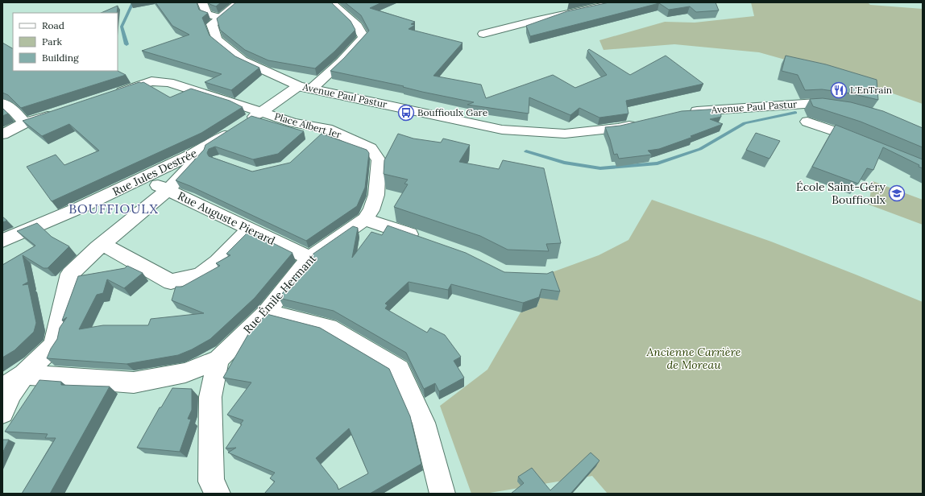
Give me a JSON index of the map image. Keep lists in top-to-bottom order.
{
  "streets": {
    "street": [
      "Avenue Paul Pastur",
      "Place Albert Ier",
      "Rue Jules Destrée",
      "Rue Auguste Pierard",
      "Rue Émile Hermant"
    ]
  },
  "crossings": [
    ["Avenue Paul Pastur", "Rue Jules Destrée"],
    ["Place Albert Ier", "Rue Jules Destrée"],
    ["Place Albert Ier", "Rue Émile Hermant"],
    ["Rue Jules Destrée", "Rue Auguste Pierard"],
    ["Rue Auguste Pierard", "Rue Émile Hermant"]
  ],
  "districts": ["BOUFFIOULX"],
  "parks": ["Ancienne Carrière de Moreau"],
  "places": {
    "restaurant": ["L'EnTrain"],
    "bus stop": ["Bouffioulx Gare"],
    "school or university": ["École Saint-Géry Bouffioulx"]
  },
  "legend": ["Road", "Park", "Building"]
}
